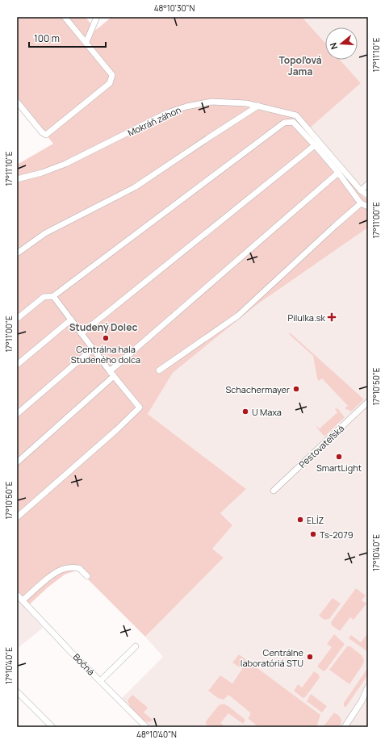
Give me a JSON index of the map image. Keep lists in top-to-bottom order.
{
  "streets": {
    "street": ["Mokráň záhon", "Pestovateľská", "Bočná"]
  },
  "districts": ["Topoľová Jama", "Studený Dolec"],
  "places": {
    "health": ["Pilulka.sk"],
    "other": [
      "Centrálna hala Studeného dolca",
      "Schachermayer",
      "U Maxa",
      "SmartLight",
      "ELÍZ",
      "Ts-2079",
      "Centrálne laboratóriá STU"
    ]
  },
  "scale_bar": "100 m",
  "north": "left",
  "coordinates": [
    "48°10'30\"N",
    "17°11'10\"E",
    "17°11'00\"E",
    "17°10'50\"E",
    "17°10'40\"E",
    "48°10'40\"N"
  ]
}
